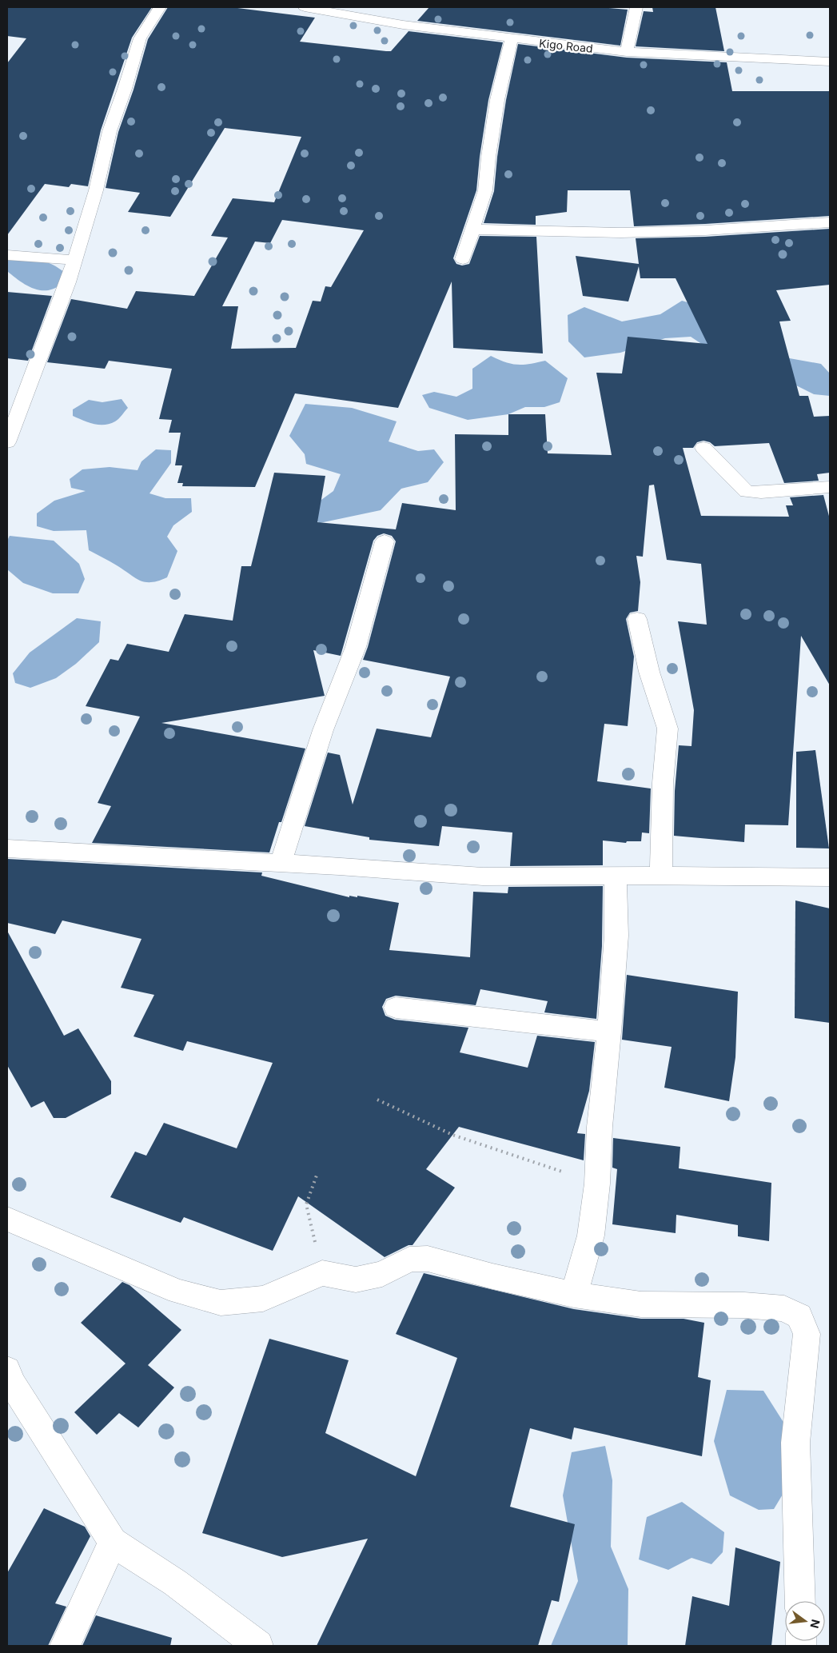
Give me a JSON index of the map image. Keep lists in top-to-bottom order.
{
  "streets": {
    "street": ["Kigo Road"]
  },
  "north": "right"
}
